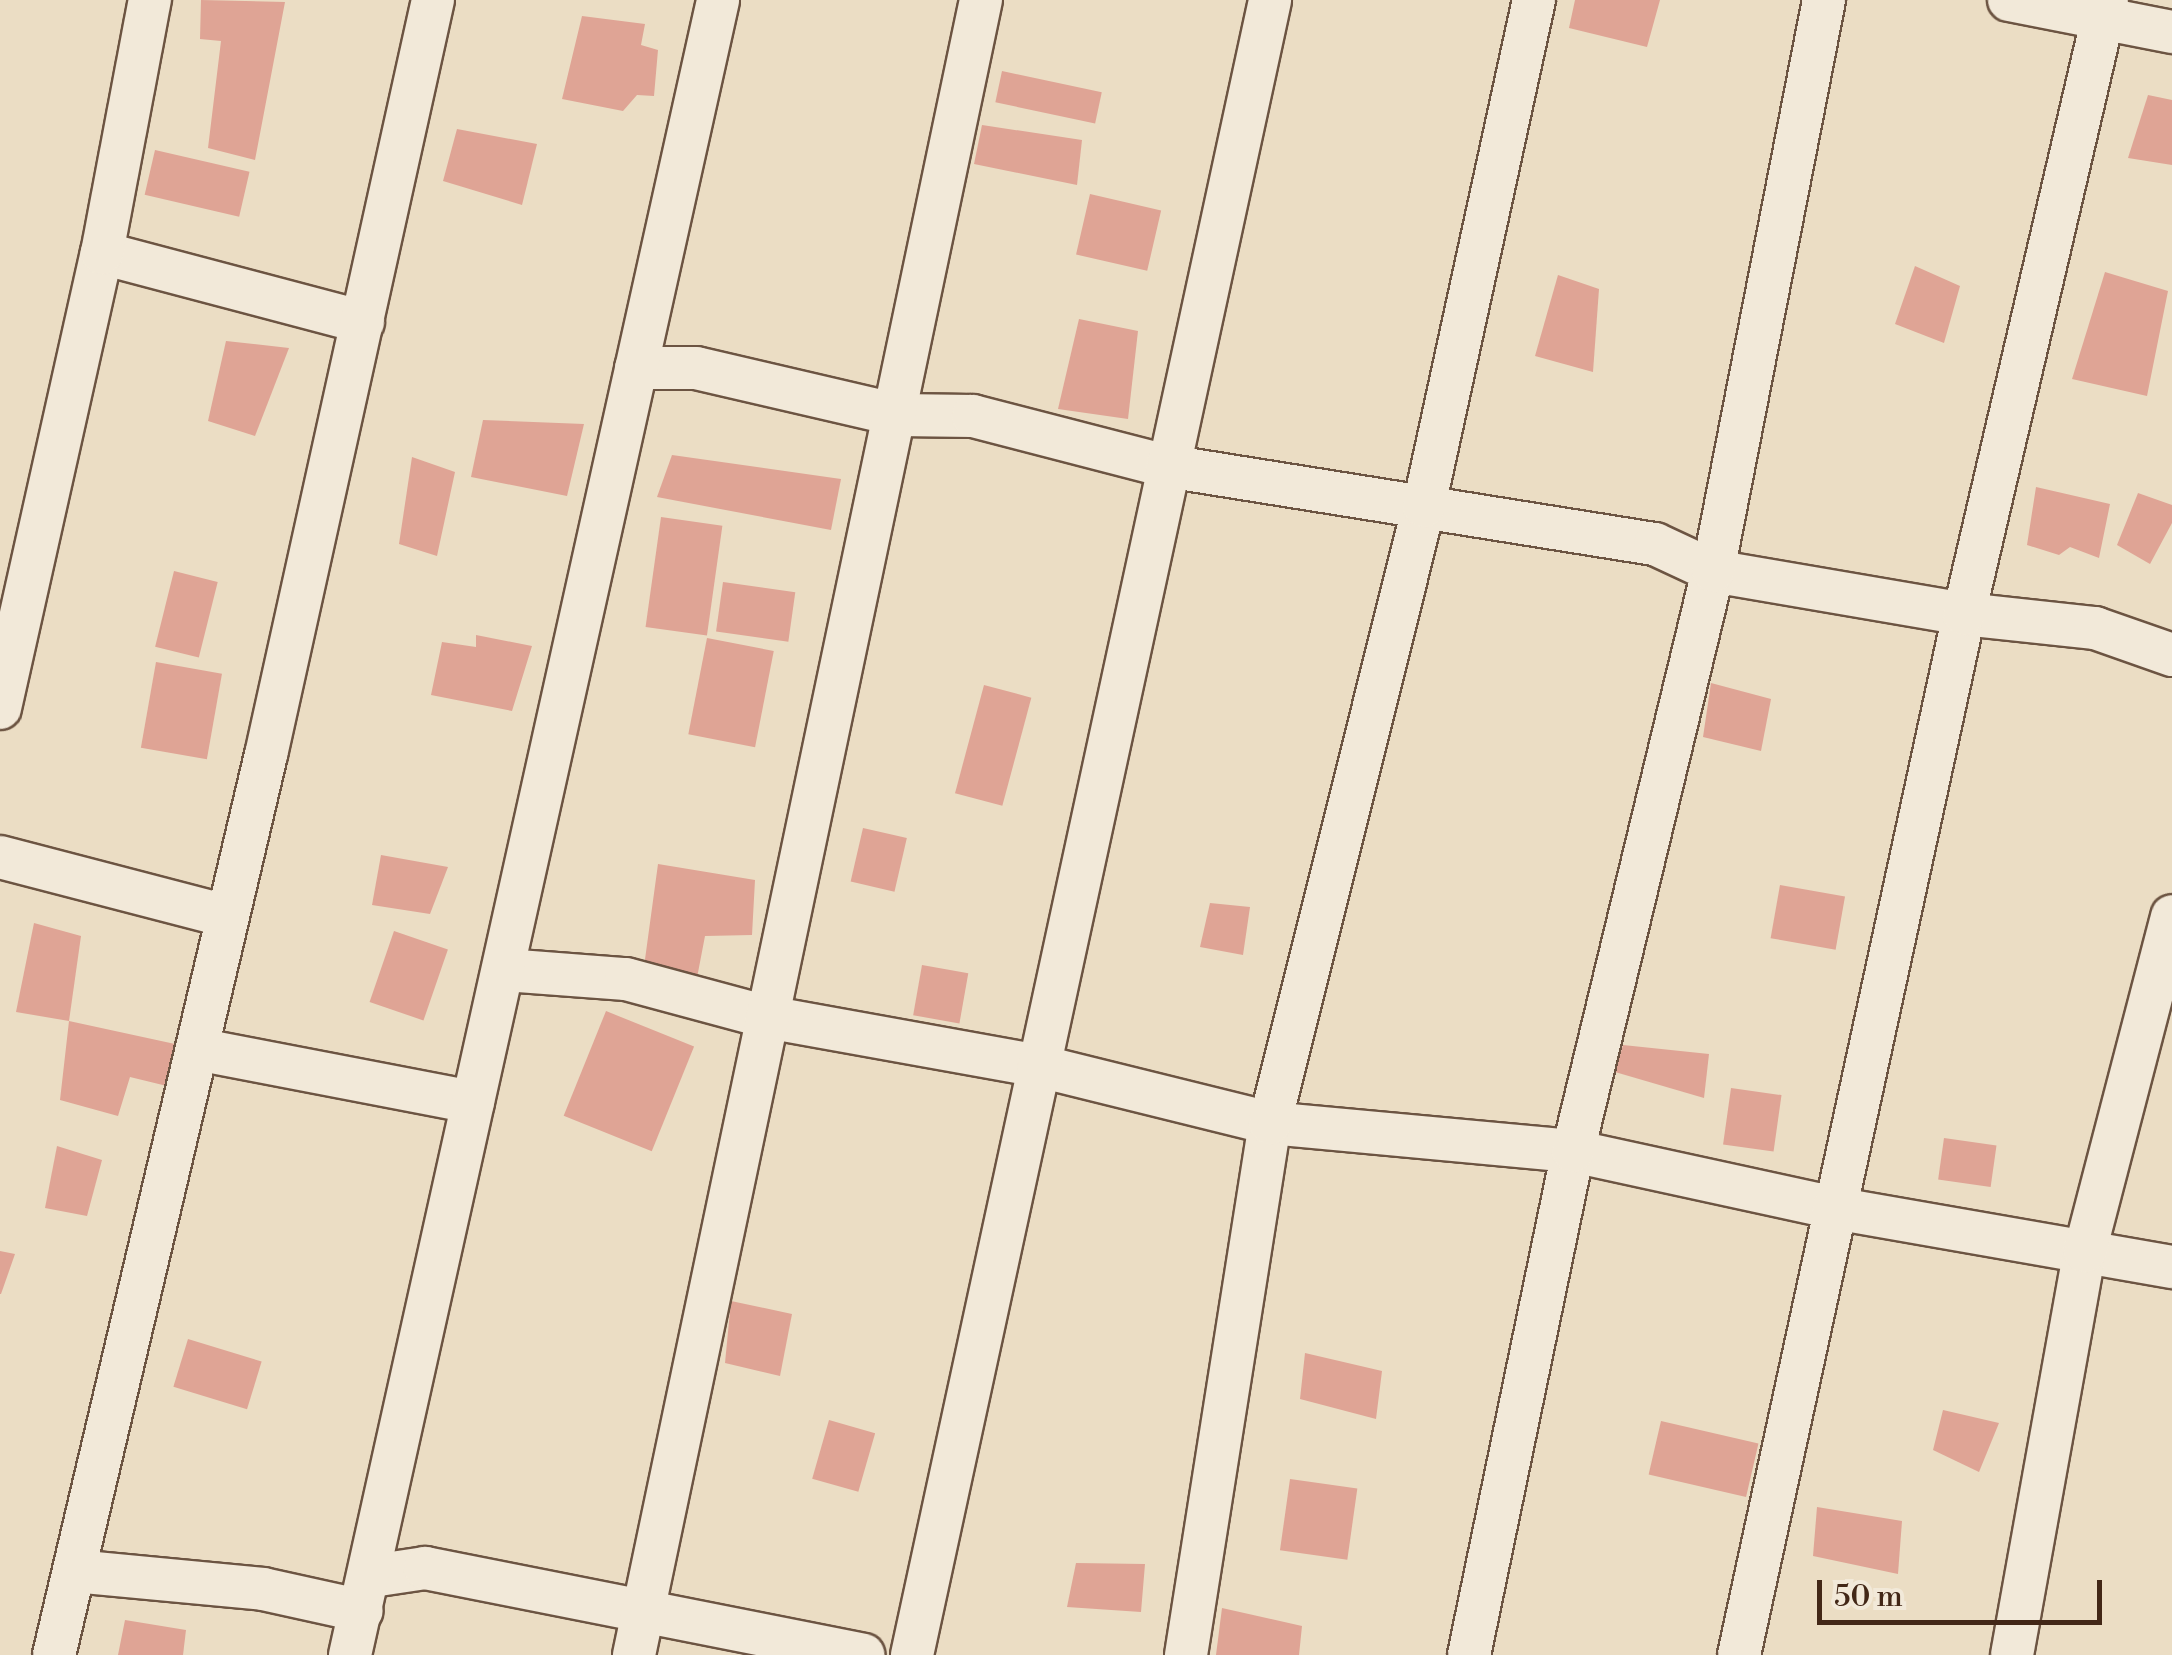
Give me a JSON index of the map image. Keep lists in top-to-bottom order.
{
  "scale_bar": "50 m"
}
